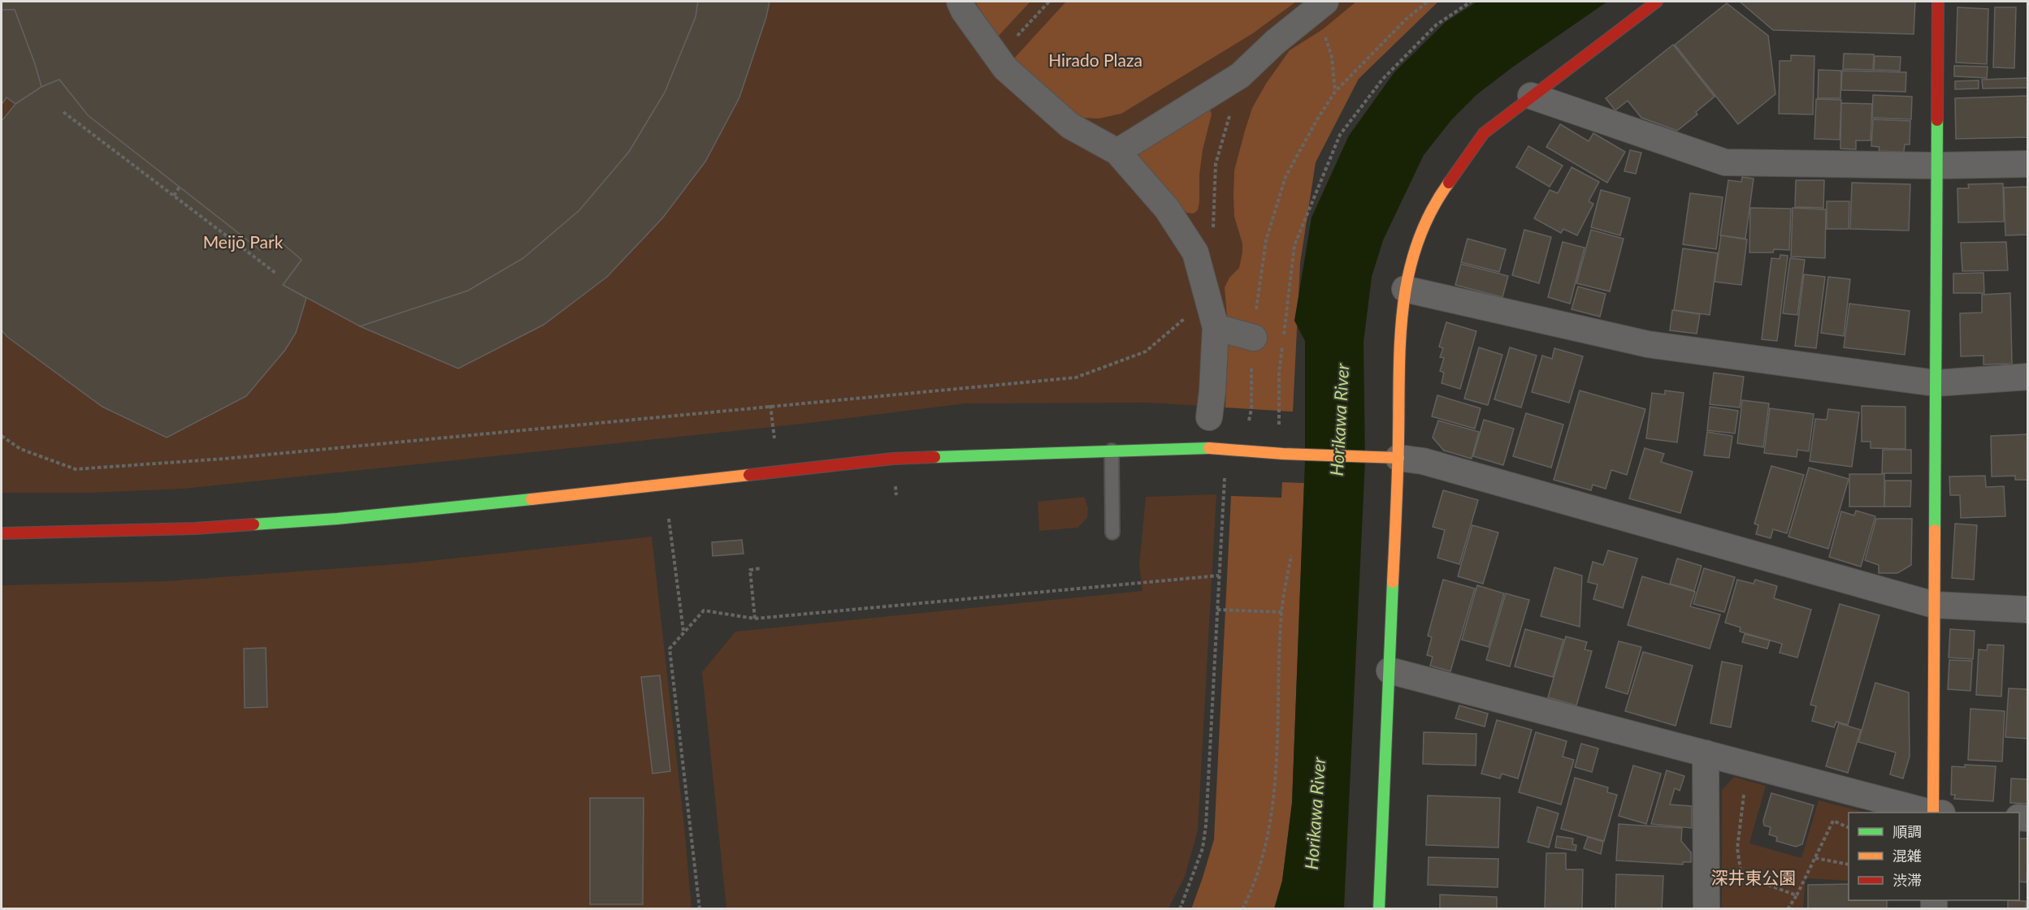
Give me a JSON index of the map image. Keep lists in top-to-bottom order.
{
  "water": ["Horikawa River"],
  "parks": ["Hirado Plaza", "Meijō Park", "深井東公園"],
  "legend": ["順調", "混雑", "渋滞"]
}
